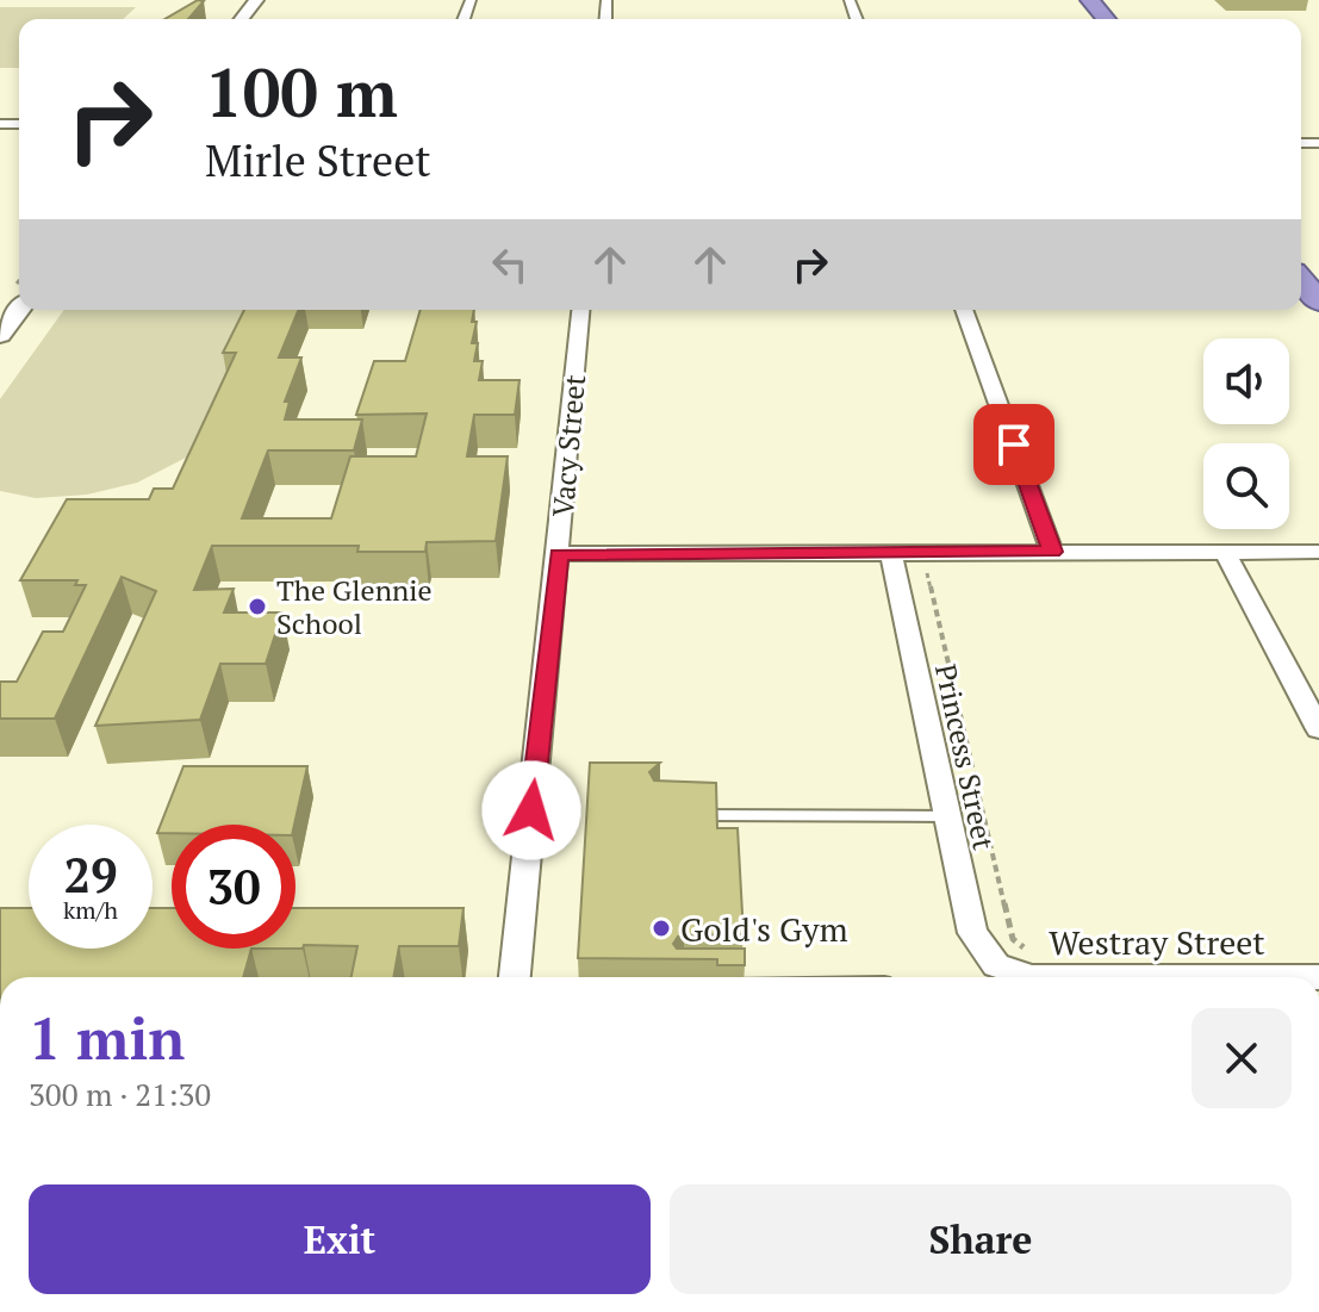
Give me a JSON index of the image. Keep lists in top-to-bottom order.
{
  "streets": {
    "street": ["Vacy Street", "Princess Street", "Westray Street"]
  },
  "crossings": [
    ["Princess Street", "Westray Street"]
  ],
  "places": ["The Glennie School", "Gold's Gym"],
  "page": {
    "turn": ["100 m", "Mirle Street"],
    "speed": "29 km/h",
    "limit": "30",
    "heading": ["1 min", "300 m · 21:30"],
    "buttons": ["Exit", "Share"]
  }
}
